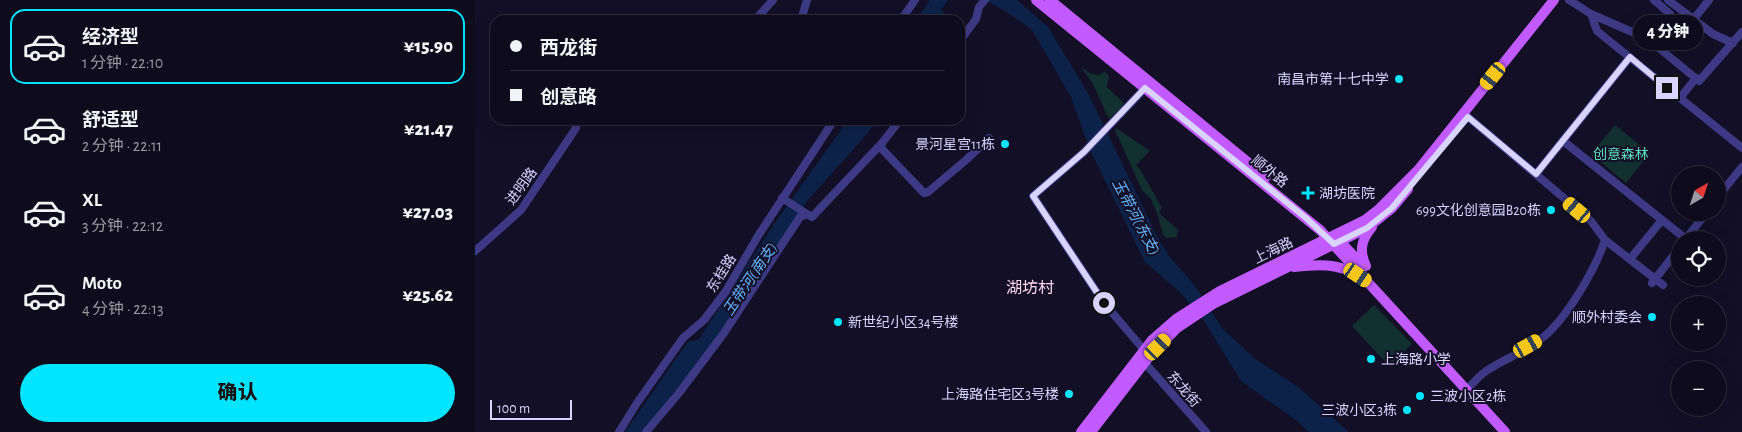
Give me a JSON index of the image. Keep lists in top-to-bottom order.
{
  "streets": {
    "main road": ["顺外路", "上海路"],
    "street": ["进明路", "东桂路", "东龙街"]
  },
  "crossings": [
    ["顺外路", "上海路"],
    ["上海路", "东龙街"]
  ],
  "districts": ["湖坊村"],
  "water": ["玉带河(东支)", "玉带河(南支)"],
  "parks": ["创意森林"],
  "places": {
    "other": [
      "南昌市第十七中学",
      "景河星宫11栋",
      "699文化创意园B20栋",
      "顺外村委会",
      "新世纪小区34号楼",
      "上海路小学",
      "上海路住宅区3号楼",
      "三波小区2栋",
      "三波小区3栋"
    ],
    "health": ["湖坊医院"]
  },
  "scale_bar": "100 m",
  "north": "top right",
  "page": {
    "list": [
      {
        "name": "经济型",
        "note": "1 分钟 · 22:10",
        "value": "¥15.90"
      },
      {
        "name": "舒适型",
        "note": "2 分钟 · 22:11",
        "value": "¥21.47"
      },
      {
        "name": "XL",
        "note": "3 分钟 · 22:12",
        "value": "¥27.03"
      },
      {
        "name": "Moto",
        "note": "4 分钟 · 22:13",
        "value": "¥25.62"
      }
    ],
    "bubble": "4 分钟",
    "banner": ["西龙街", "创意路"],
    "map_buttons": ["+", "−"],
    "buttons": "确认",
    "scale": "100 m"
  }
}
